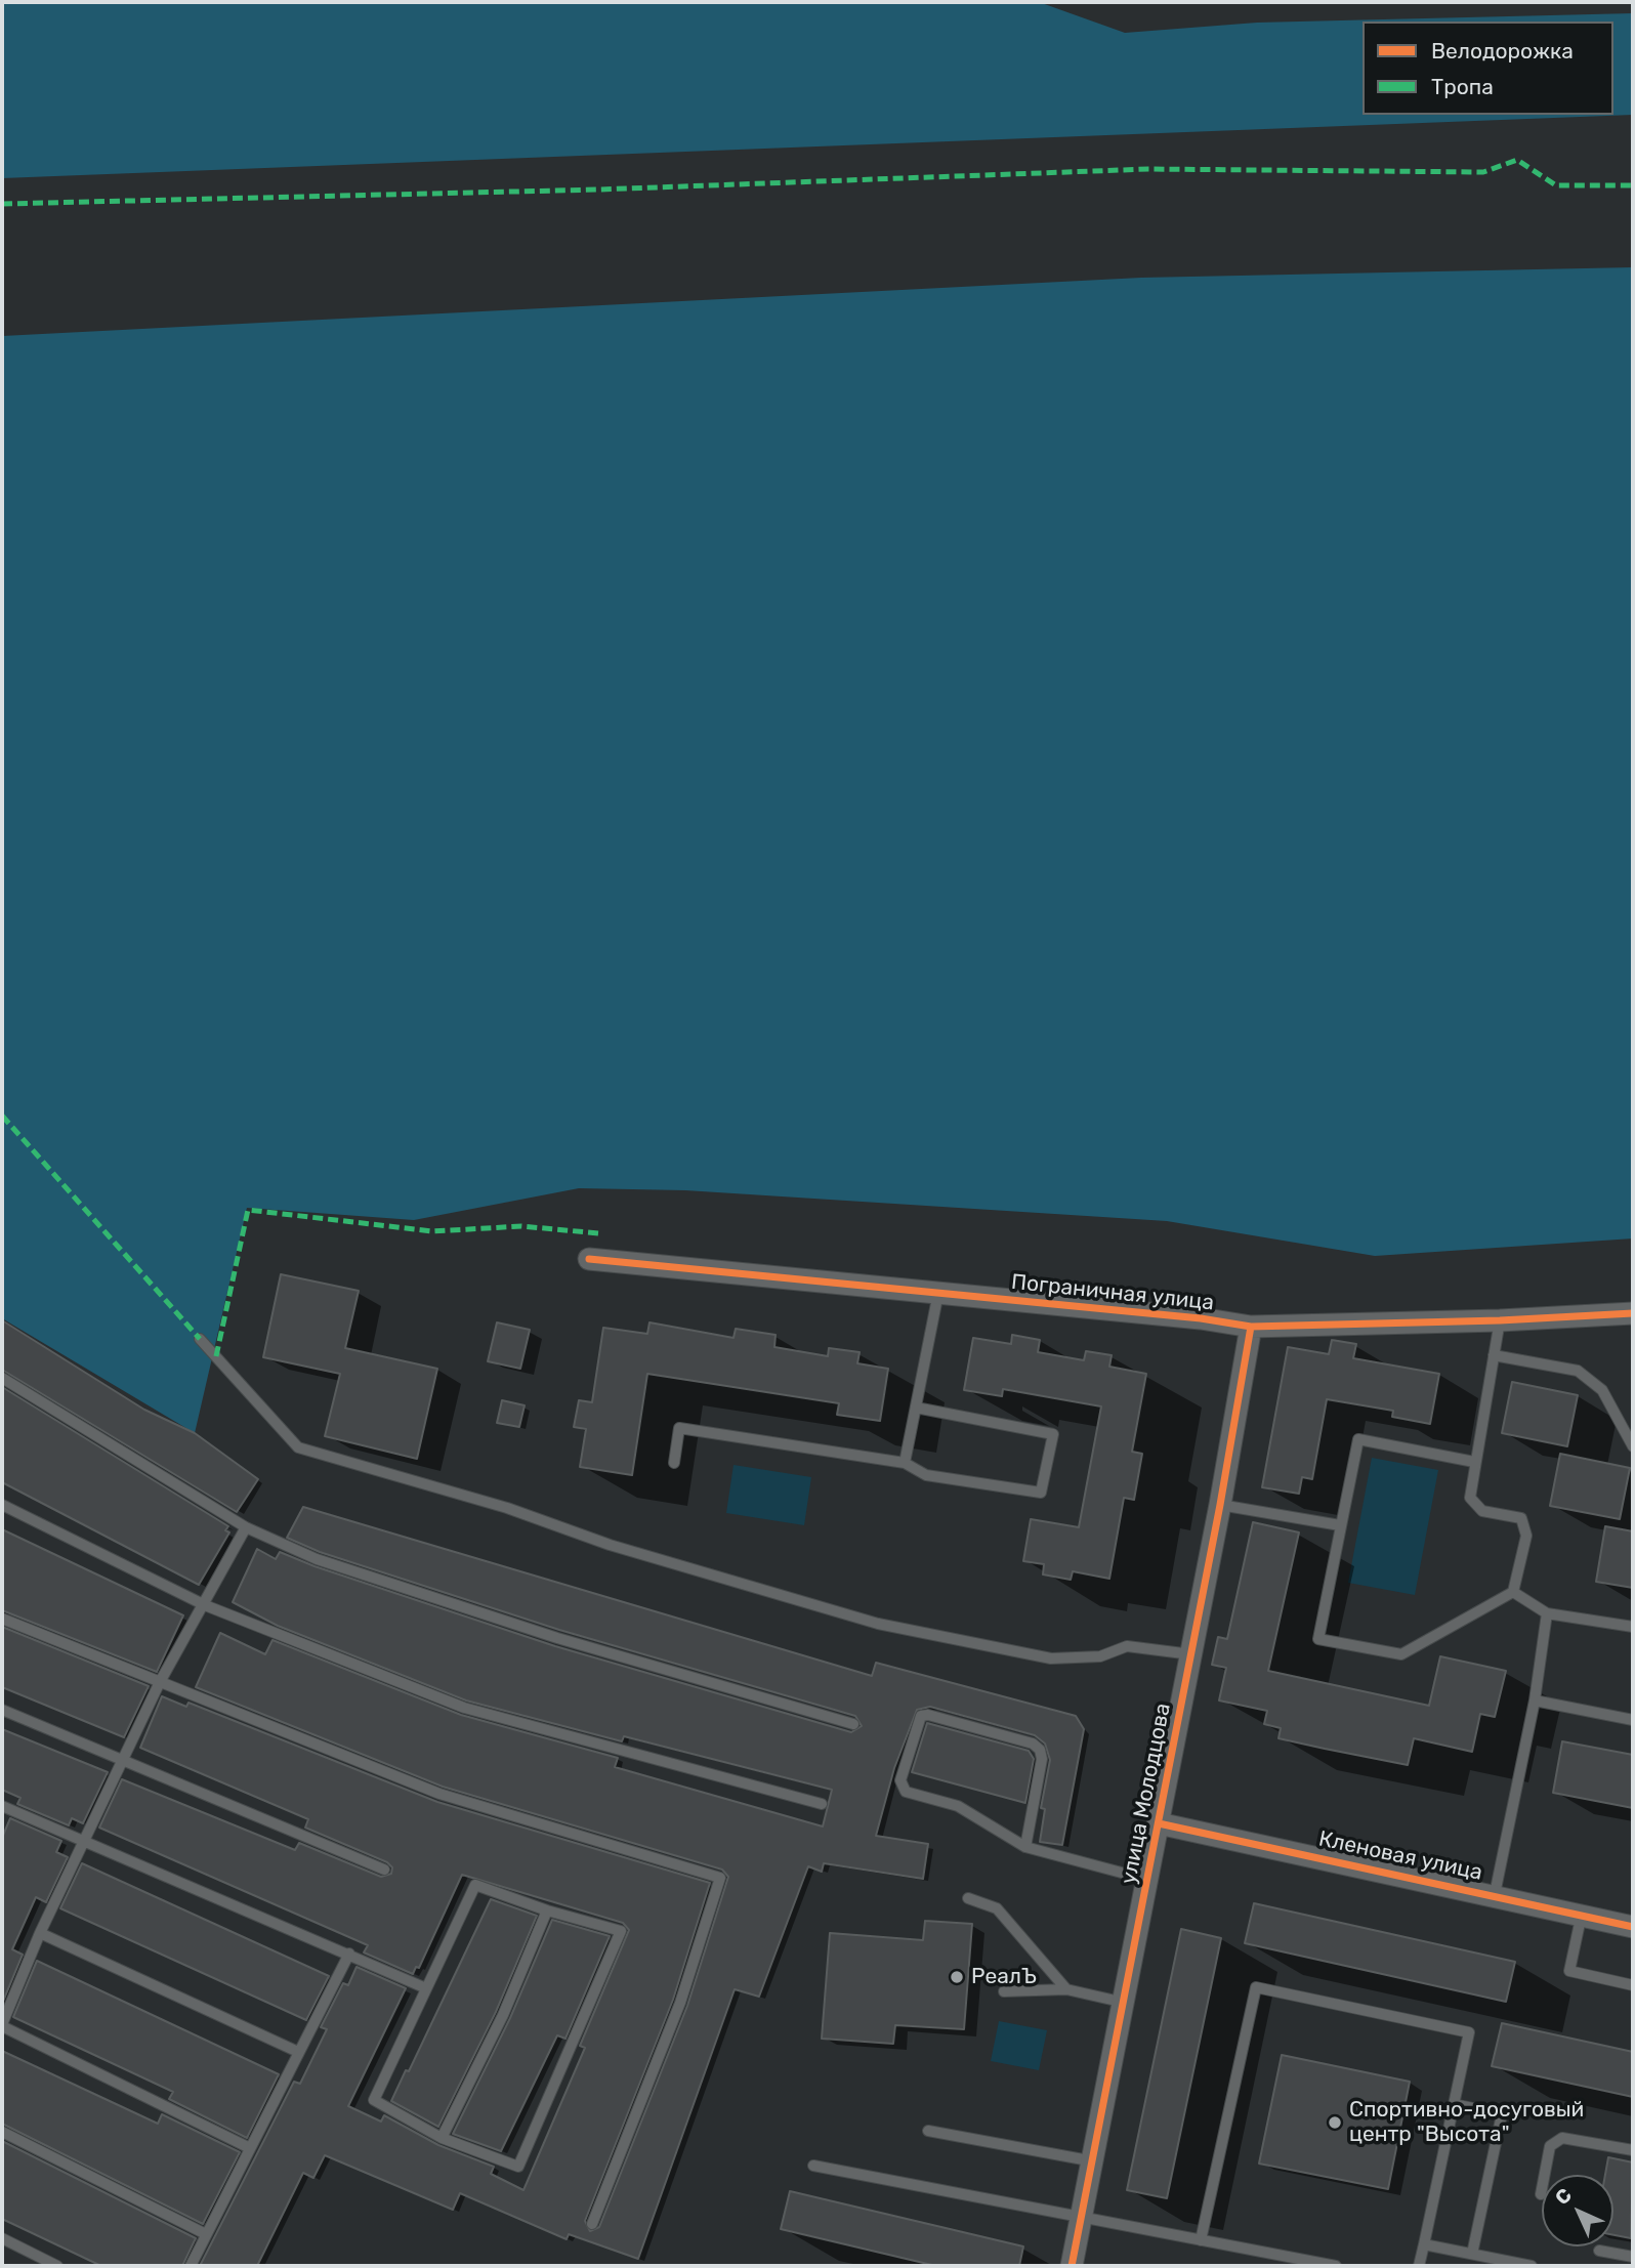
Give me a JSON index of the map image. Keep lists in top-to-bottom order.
{
  "streets": {
    "street": ["Пограничная улица", "улица Молодцова", "Кленовая улица"]
  },
  "crossings": [
    ["Пограничная улица", "улица Молодцова"],
    ["улица Молодцова", "Кленовая улица"]
  ],
  "places": ["РеалЪ", "Спортивно-досуговый центр \"Высота\""],
  "legend": ["Велодорожка", "Тропа"],
  "north": "top left"
}
